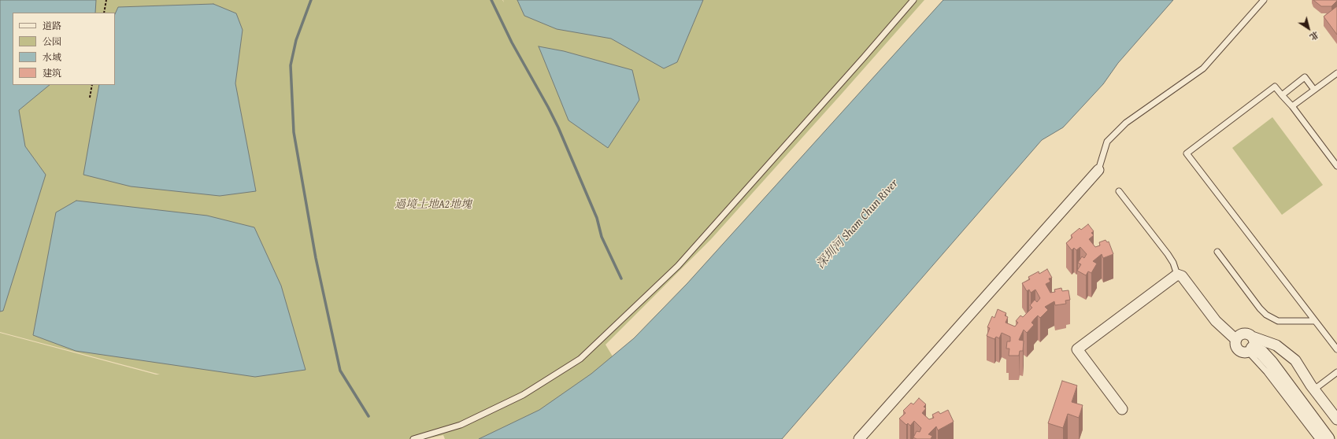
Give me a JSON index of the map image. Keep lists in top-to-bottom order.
{
  "water": ["深圳河 Sham Chun River"],
  "parks": ["過境土地A2地塊"],
  "legend": [
    "道路",
    "公园",
    "水域",
    "建筑"
  ],
  "north": "bottom right"
}
